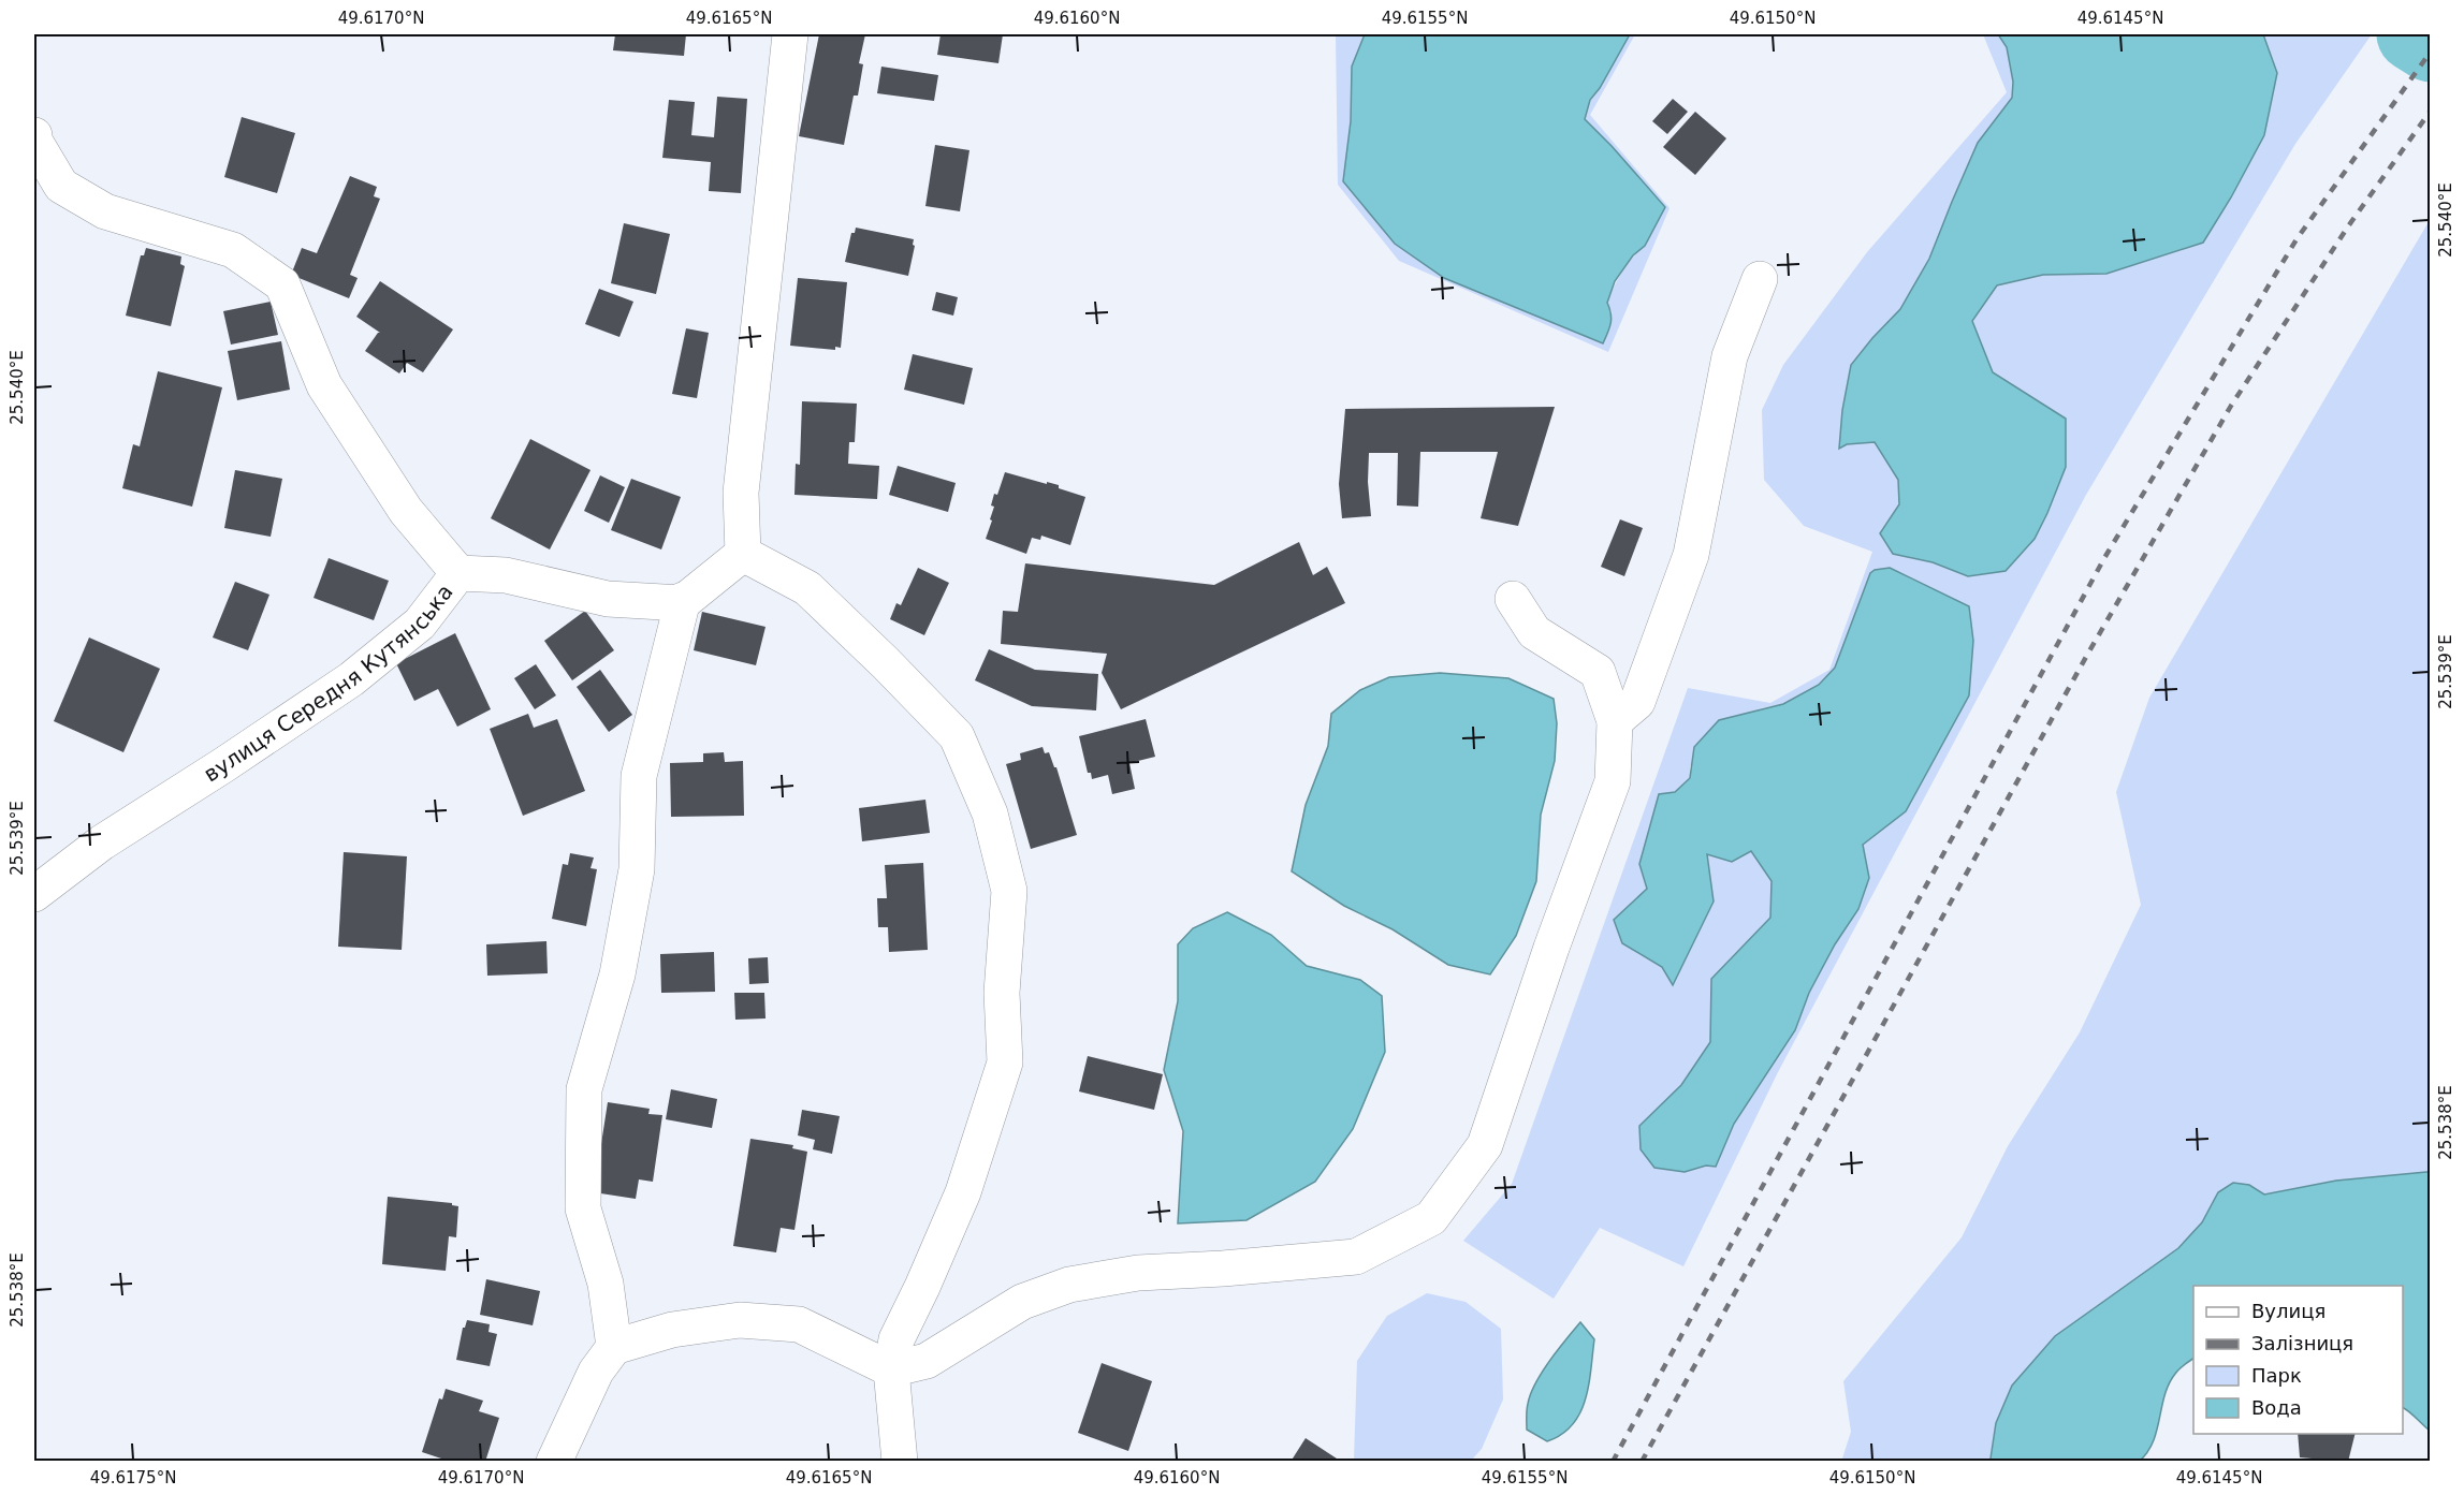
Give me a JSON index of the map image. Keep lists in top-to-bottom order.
{
  "streets": {
    "street": ["вулиця Середня Кутянська"]
  },
  "legend": [
    "Вулиця",
    "Залізниця",
    "Парк",
    "Вода"
  ],
  "coordinates": [
    "49.6170°N",
    "49.6165°N",
    "49.6160°N",
    "49.6155°N",
    "49.6150°N",
    "49.6145°N",
    "25.540°E",
    "25.539°E",
    "25.538°E",
    "49.6175°N"
  ]
}
